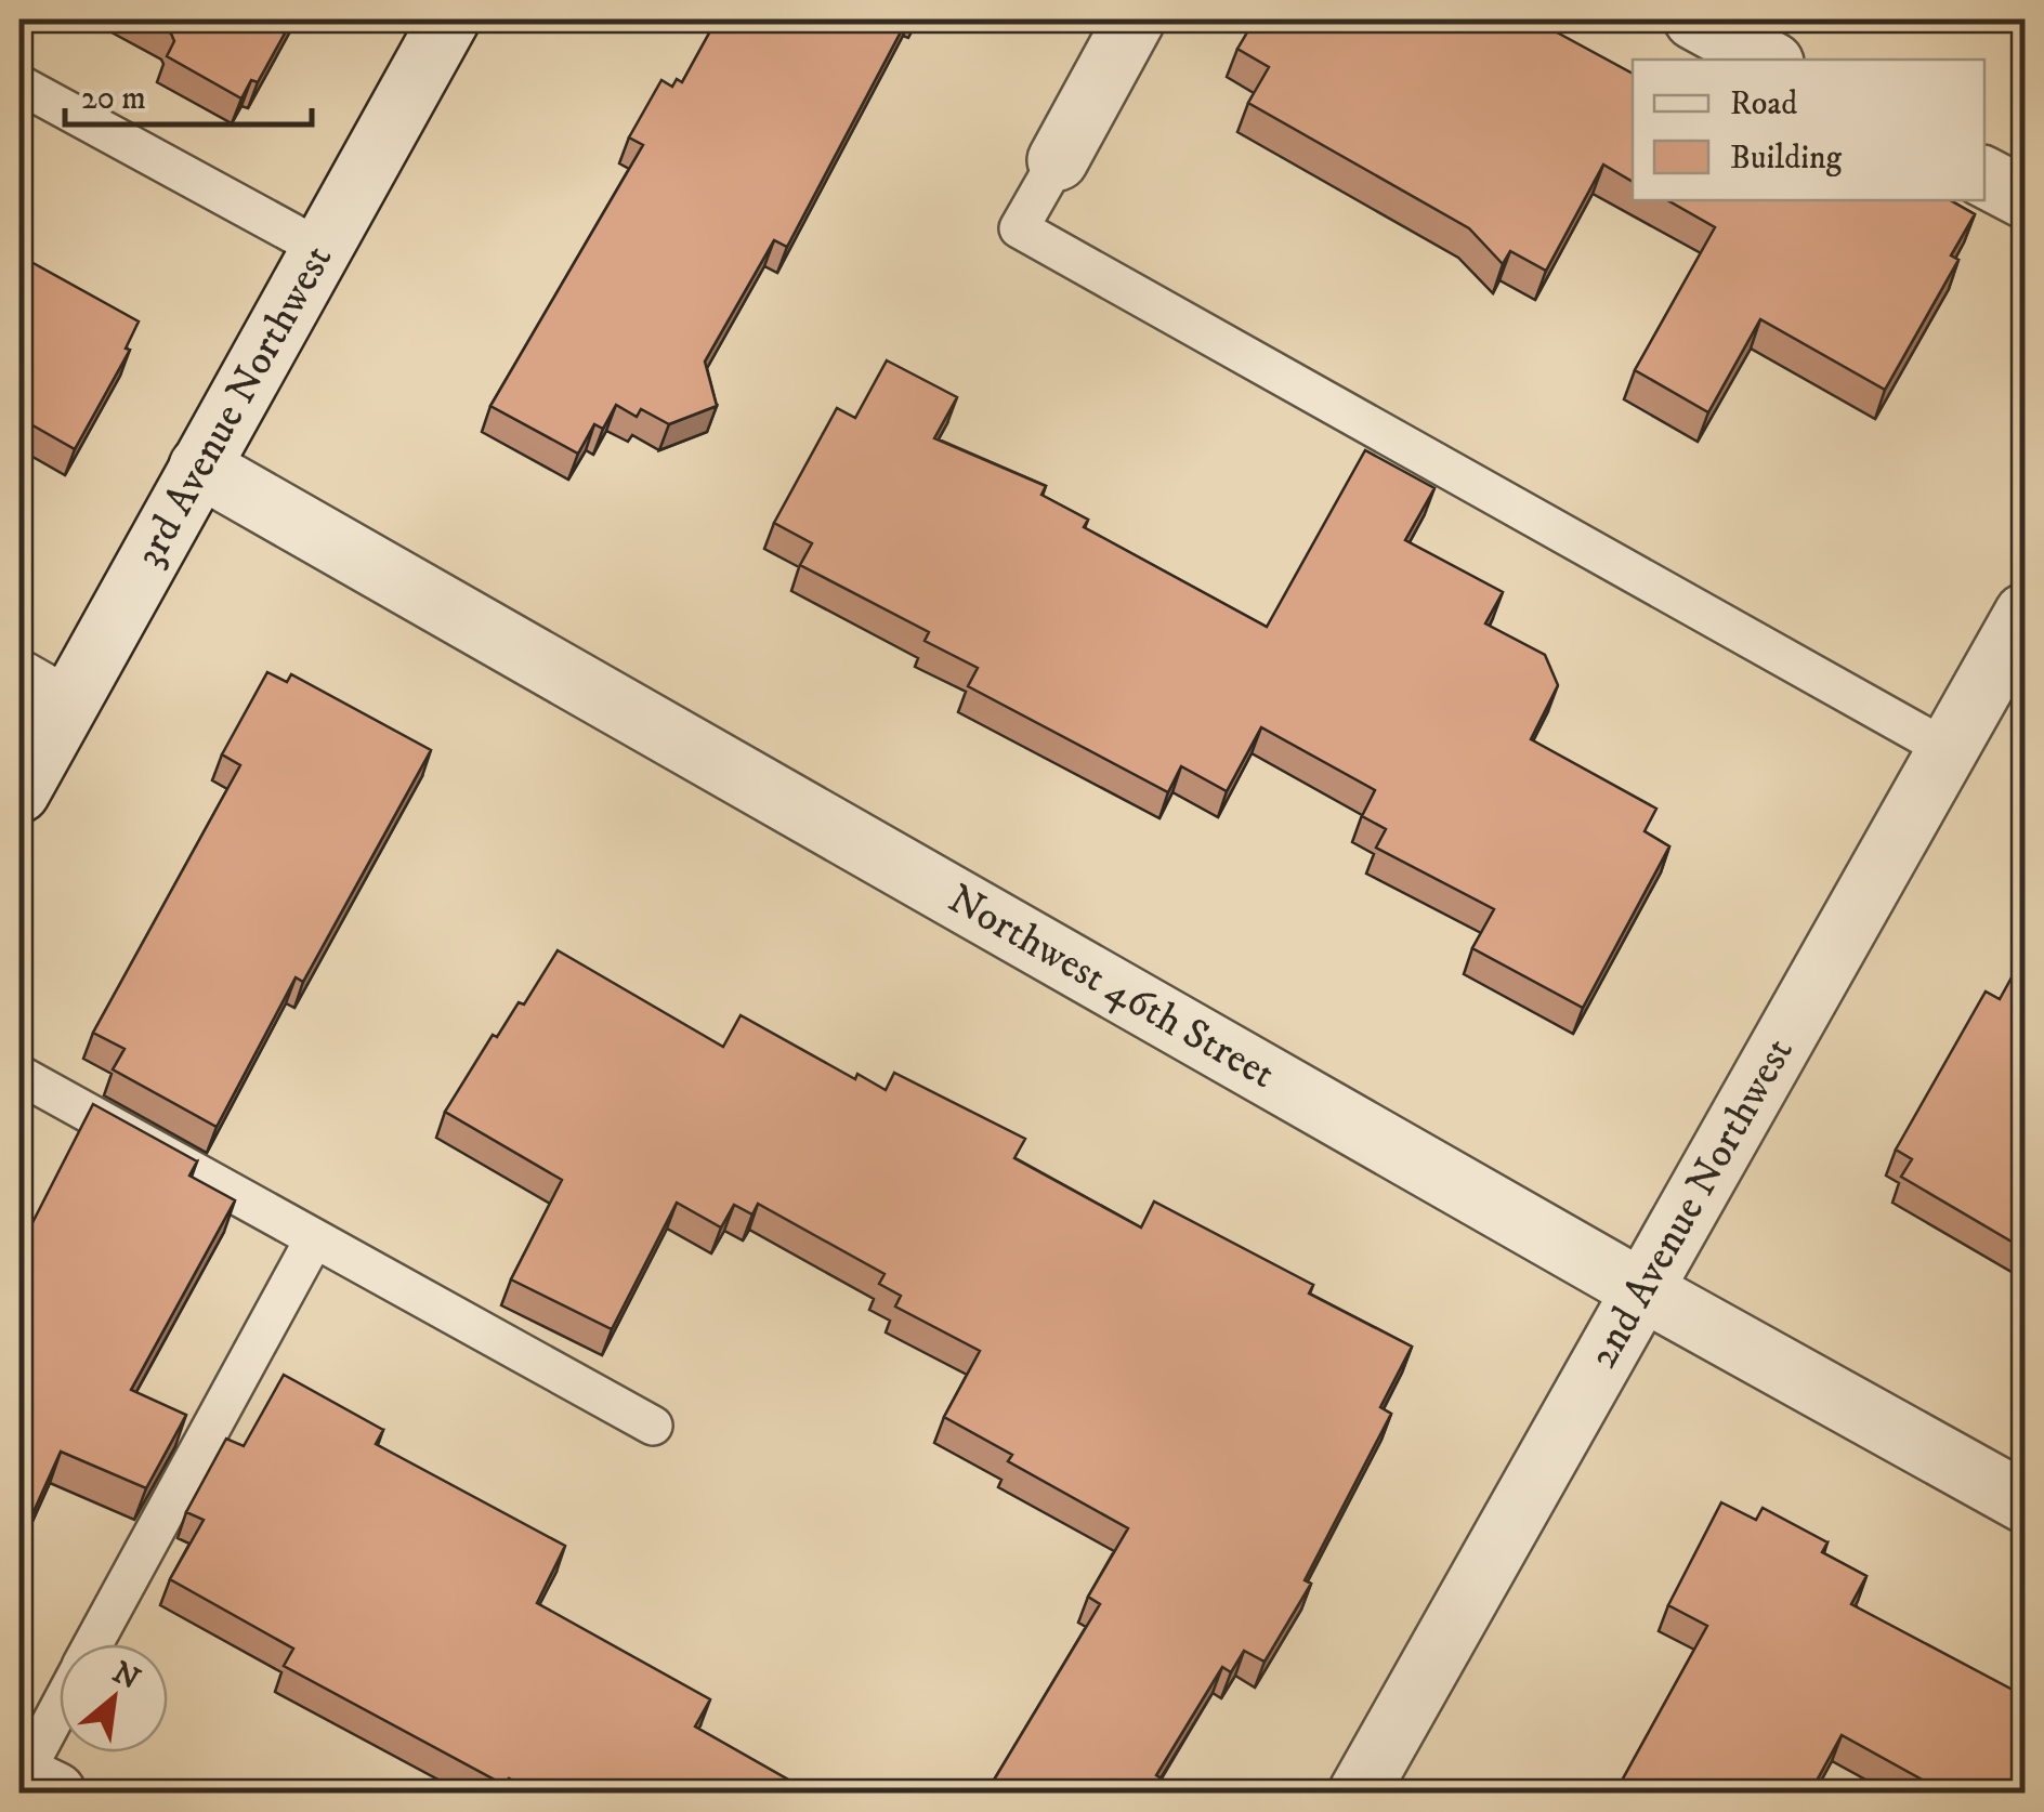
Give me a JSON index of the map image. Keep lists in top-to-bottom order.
{
  "streets": {
    "street": ["3rd Avenue Northwest", "Northwest 46th Street", "2nd Avenue Northwest"]
  },
  "crossings": [
    ["3rd Avenue Northwest", "Northwest 46th Street"],
    ["Northwest 46th Street", "2nd Avenue Northwest"]
  ],
  "legend": ["Road", "Building"],
  "scale_bar": "20 m",
  "north": "top right"
}
